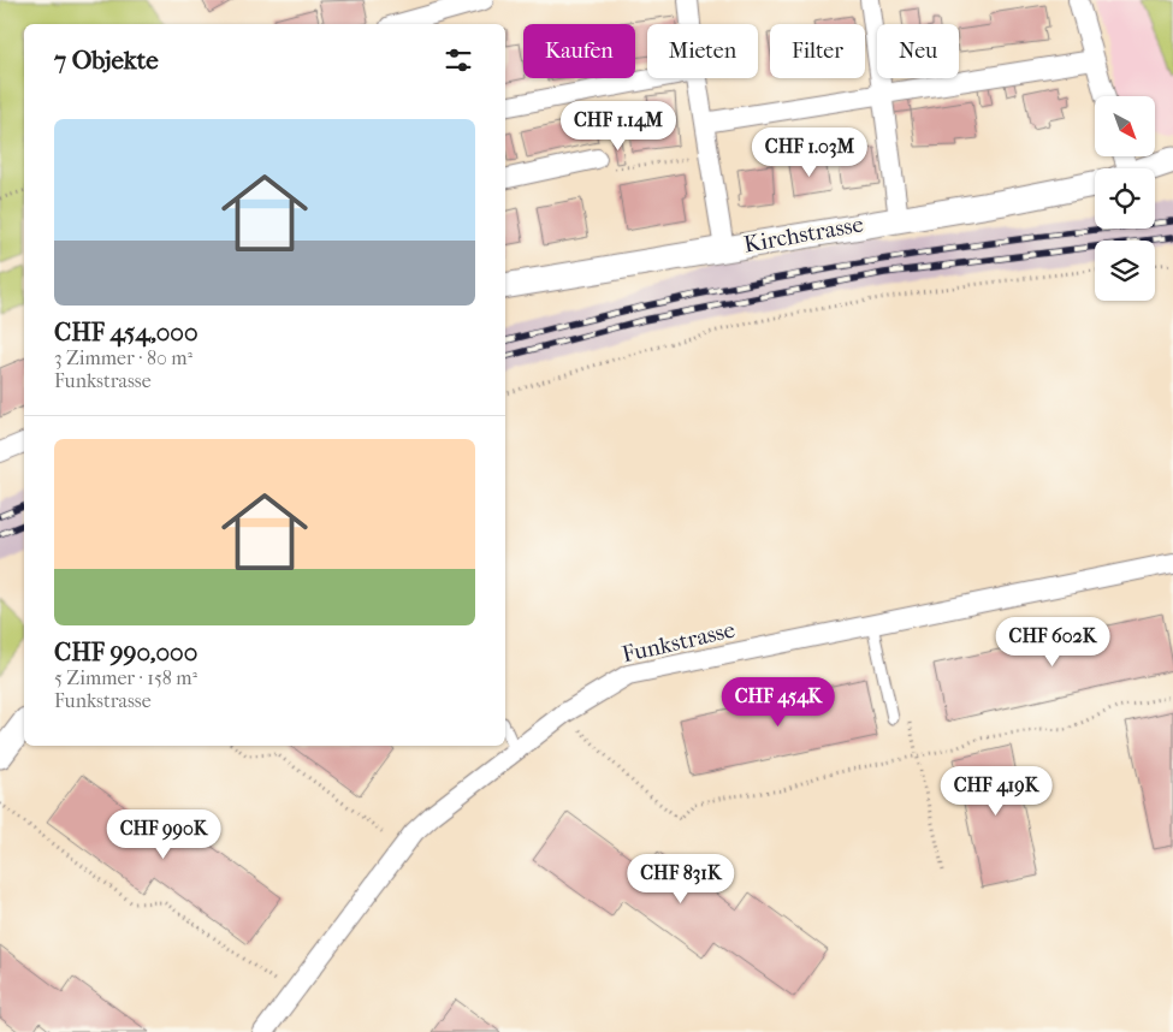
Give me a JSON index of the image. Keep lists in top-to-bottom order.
{
  "streets": {
    "street": ["Kirchstrasse", "Funkstrasse"]
  },
  "north": "bottom right",
  "page": {
    "chip": [
      "Kaufen",
      "Mieten",
      "Filter",
      "Neu"
    ],
    "heading": "7 Objekte",
    "list": [
      {
        "name": "CHF 454,000",
        "note": "3 Zimmer · 80 m² · Funkstrasse"
      },
      {
        "name": "CHF 990,000",
        "note": "5 Zimmer · 158 m² · Funkstrasse"
      }
    ],
    "price": [
      "CHF 1.14M",
      "CHF 1.03M",
      "CHF 602K",
      "CHF 454K",
      "CHF 419K",
      "CHF 990K",
      "CHF 831K"
    ]
  }
}
